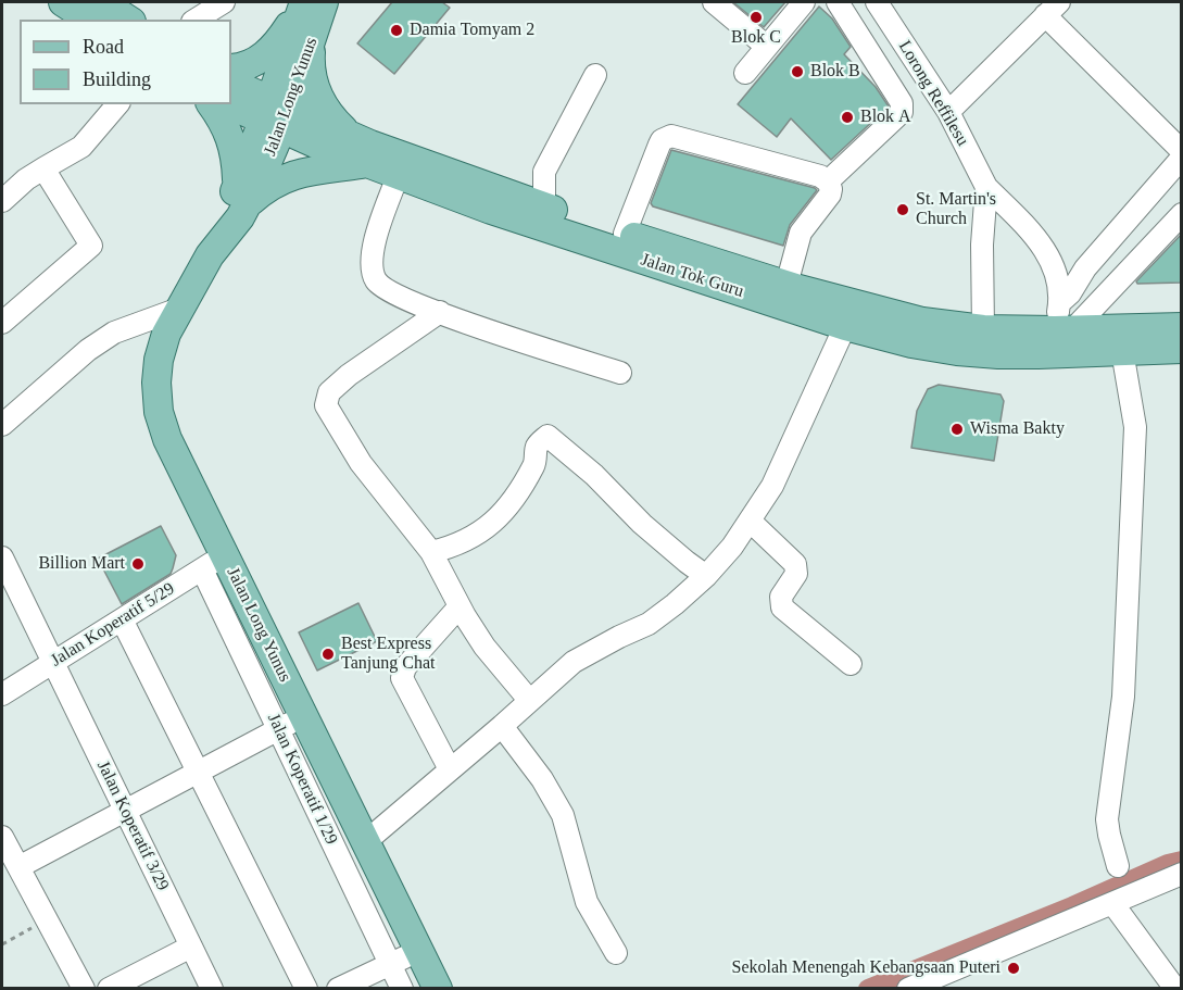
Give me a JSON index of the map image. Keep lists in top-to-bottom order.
{
  "streets": {
    "main road": ["Jalan Long Yunus", "Jalan Tok Guru"],
    "street": [
      "Lorong Reffilesu",
      "Jalan Koperatif 5/29",
      "Jalan Koperatif 1/29",
      "Jalan Koperatif 3/29"
    ]
  },
  "crossings": [
    ["Lorong Reffilesu", "Jalan Tok Guru"],
    ["Jalan Long Yunus", "Jalan Tok Guru"],
    ["Jalan Long Yunus", "Jalan Koperatif 5/29"],
    ["Jalan Long Yunus", "Jalan Koperatif 1/29"],
    ["Jalan Koperatif 5/29", "Jalan Koperatif 1/29"],
    ["Jalan Koperatif 5/29", "Jalan Koperatif 3/29"]
  ],
  "places": [
    "Blok C",
    "Damia Tomyam 2",
    "Blok B",
    "Blok A",
    "St. Martin's Church",
    "Wisma Bakty",
    "Billion Mart",
    "Best Express Tanjung Chat",
    "Sekolah Menengah Kebangsaan Puteri"
  ],
  "legend": ["Road", "Building"]
}
